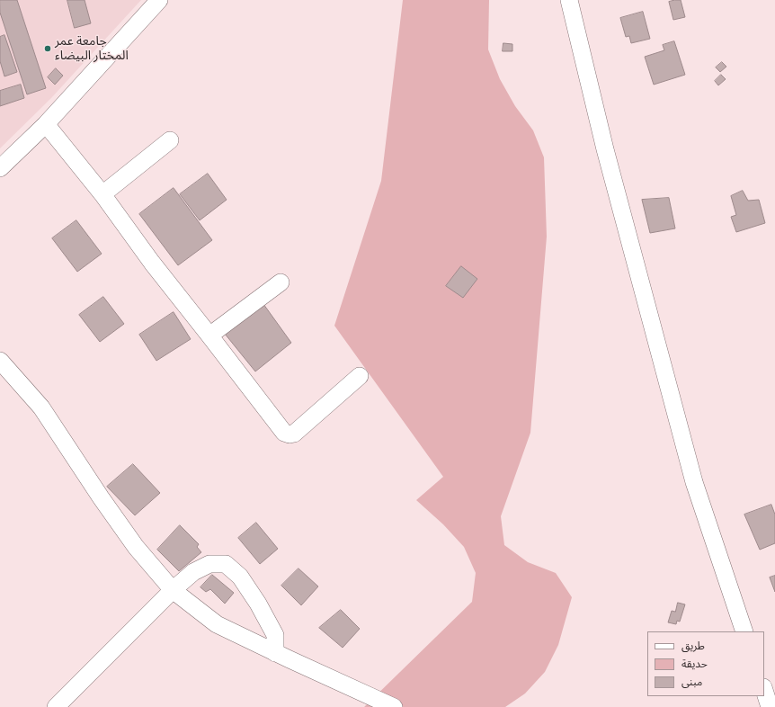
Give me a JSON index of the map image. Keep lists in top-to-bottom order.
{
  "places": ["جامعة عمر المختار البيضاء"],
  "legend": ["طريق", "حديقة", "مبنى"]
}
